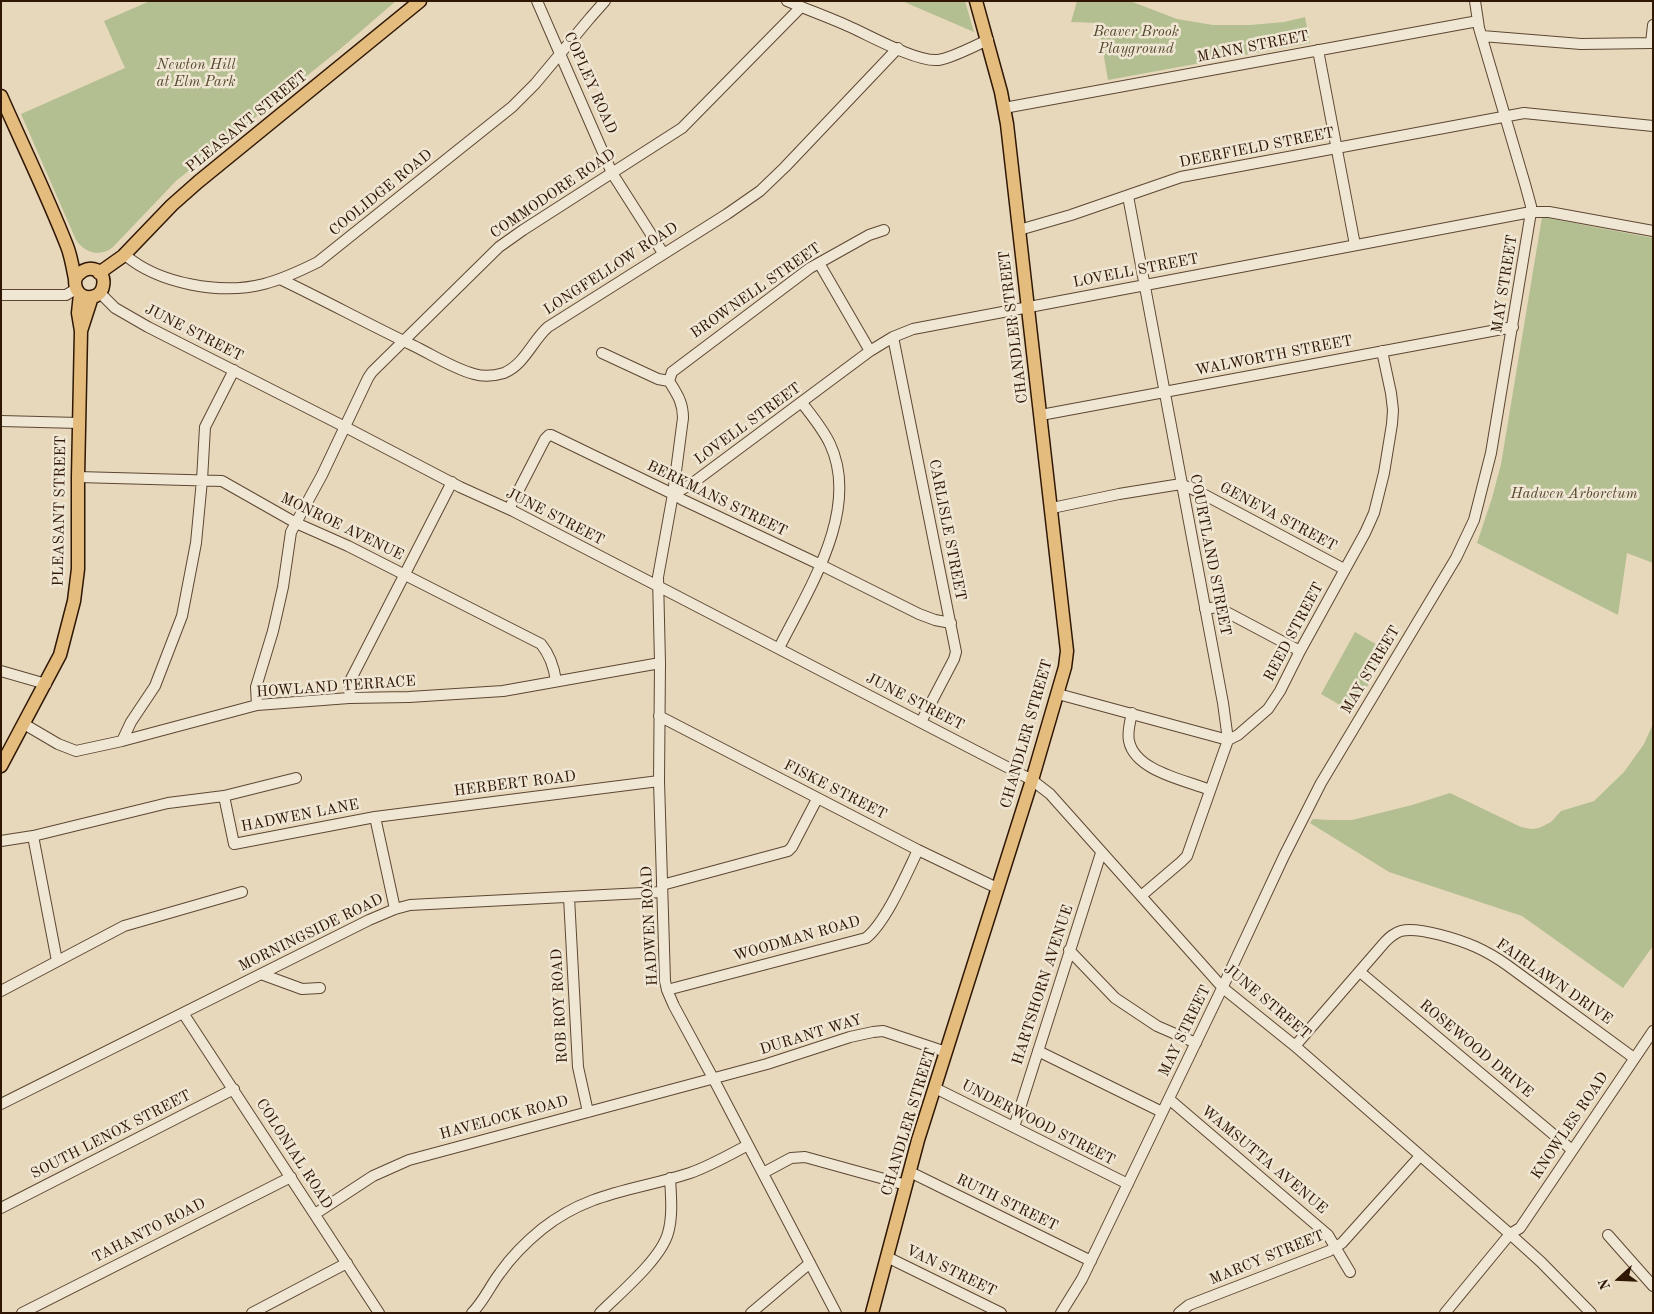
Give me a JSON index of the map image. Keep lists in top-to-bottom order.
{
  "streets": {
    "main road": ["PLEASANT STREET", "CHANDLER STREET"],
    "street": [
      "MANN STREET",
      "COPLEY ROAD",
      "DEERFIELD STREET",
      "COOLIDGE ROAD",
      "COMMODORE ROAD",
      "LONGFELLOW ROAD",
      "LOVELL STREET",
      "MAY STREET",
      "BROWNELL STREET",
      "JUNE STREET",
      "WALWORTH STREET",
      "BERKMANS STREET",
      "GENEVA STREET",
      "MONROE AVENUE",
      "CARLISLE STREET",
      "COURTLAND STREET",
      "REED STREET",
      "HOWLAND TERRACE",
      "HERBERT ROAD",
      "FISKE STREET",
      "HADWEN LANE",
      "HADWEN ROAD",
      "MORNINGSIDE ROAD",
      "WOODMAN ROAD",
      "FAIRLAWN DRIVE",
      "HARTSHORN AVENUE",
      "ROB ROY ROAD",
      "DURANT WAY",
      "ROSEWOOD DRIVE",
      "HAVELOCK ROAD",
      "UNDERWOOD STREET",
      "KNOWLES ROAD",
      "SOUTH LENOX STREET",
      "COLONIAL ROAD",
      "WAMSUTTA AVENUE",
      "RUTH STREET",
      "TAHANTO ROAD",
      "MARCY STREET",
      "VAN STREET"
    ]
  },
  "crossings": [
    ["MANN STREET", "MAY STREET"],
    ["MANN STREET", "CHANDLER STREET"],
    ["COPLEY ROAD", "COOLIDGE ROAD"],
    ["COPLEY ROAD", "COMMODORE ROAD"],
    ["COPLEY ROAD", "LONGFELLOW ROAD"],
    ["PLEASANT STREET", "COOLIDGE ROAD"],
    ["PLEASANT STREET", "JUNE STREET"],
    ["PLEASANT STREET", "MONROE AVENUE"],
    ["PLEASANT STREET", "HOWLAND TERRACE"],
    ["DEERFIELD STREET", "MAY STREET"],
    ["DEERFIELD STREET", "CHANDLER STREET"],
    ["DEERFIELD STREET", "COURTLAND STREET"],
    ["COOLIDGE ROAD", "LONGFELLOW ROAD"],
    ["COMMODORE ROAD", "LONGFELLOW ROAD"],
    ["COMMODORE ROAD", "JUNE STREET"],
    ["COMMODORE ROAD", "MONROE AVENUE"],
    ["COMMODORE ROAD", "HOWLAND TERRACE"],
    ["LOVELL STREET", "MAY STREET"],
    ["LOVELL STREET", "CHANDLER STREET"],
    ["LOVELL STREET", "BERKMANS STREET"],
    ["LOVELL STREET", "CARLISLE STREET"],
    ["LOVELL STREET", "COURTLAND STREET"],
    ["MAY STREET", "JUNE STREET"],
    ["MAY STREET", "WALWORTH STREET"],
    ["MAY STREET", "UNDERWOOD STREET"],
    ["MAY STREET", "WAMSUTTA AVENUE"],
    ["MAY STREET", "RUTH STREET"],
    ["CHANDLER STREET", "JUNE STREET"],
    ["CHANDLER STREET", "WALWORTH STREET"],
    ["CHANDLER STREET", "FISKE STREET"],
    ["CHANDLER STREET", "DURANT WAY"],
    ["CHANDLER STREET", "UNDERWOOD STREET"],
    ["CHANDLER STREET", "RUTH STREET"],
    ["CHANDLER STREET", "VAN STREET"],
    ["JUNE STREET", "BERKMANS STREET"],
    ["JUNE STREET", "CARLISLE STREET"],
    ["JUNE STREET", "COURTLAND STREET"],
    ["JUNE STREET", "HADWEN ROAD"],
    ["JUNE STREET", "FAIRLAWN DRIVE"],
    ["JUNE STREET", "HARTSHORN AVENUE"],
    ["JUNE STREET", "KNOWLES ROAD"],
    ["JUNE STREET", "MARCY STREET"],
    ["WALWORTH STREET", "COURTLAND STREET"],
    ["WALWORTH STREET", "REED STREET"],
    ["BERKMANS STREET", "CARLISLE STREET"],
    ["GENEVA STREET", "COURTLAND STREET"],
    ["GENEVA STREET", "REED STREET"],
    ["MONROE AVENUE", "HOWLAND TERRACE"],
    ["COURTLAND STREET", "REED STREET"],
    ["HOWLAND TERRACE", "HADWEN ROAD"],
    ["HERBERT ROAD", "HADWEN LANE"],
    ["HERBERT ROAD", "HADWEN ROAD"],
    ["FISKE STREET", "HADWEN ROAD"],
    ["FISKE STREET", "MORNINGSIDE ROAD"],
    ["FISKE STREET", "WOODMAN ROAD"],
    ["HADWEN LANE", "MORNINGSIDE ROAD"],
    ["HADWEN ROAD", "MORNINGSIDE ROAD"],
    ["HADWEN ROAD", "WOODMAN ROAD"],
    ["HADWEN ROAD", "DURANT WAY"],
    ["HADWEN ROAD", "HAVELOCK ROAD"],
    ["MORNINGSIDE ROAD", "ROB ROY ROAD"],
    ["MORNINGSIDE ROAD", "COLONIAL ROAD"],
    ["FAIRLAWN DRIVE", "ROSEWOOD DRIVE"],
    ["FAIRLAWN DRIVE", "KNOWLES ROAD"],
    ["HARTSHORN AVENUE", "UNDERWOOD STREET"],
    ["ROB ROY ROAD", "HAVELOCK ROAD"],
    ["DURANT WAY", "HAVELOCK ROAD"],
    ["ROSEWOOD DRIVE", "KNOWLES ROAD"],
    ["HAVELOCK ROAD", "COLONIAL ROAD"],
    ["SOUTH LENOX STREET", "COLONIAL ROAD"],
    ["COLONIAL ROAD", "TAHANTO ROAD"],
    ["WAMSUTTA AVENUE", "MARCY STREET"]
  ],
  "parks": ["Beaver Brook Playground", "Newton Hill at Elm Park", "Hadwen Arboretum"],
  "north": "left"
}
